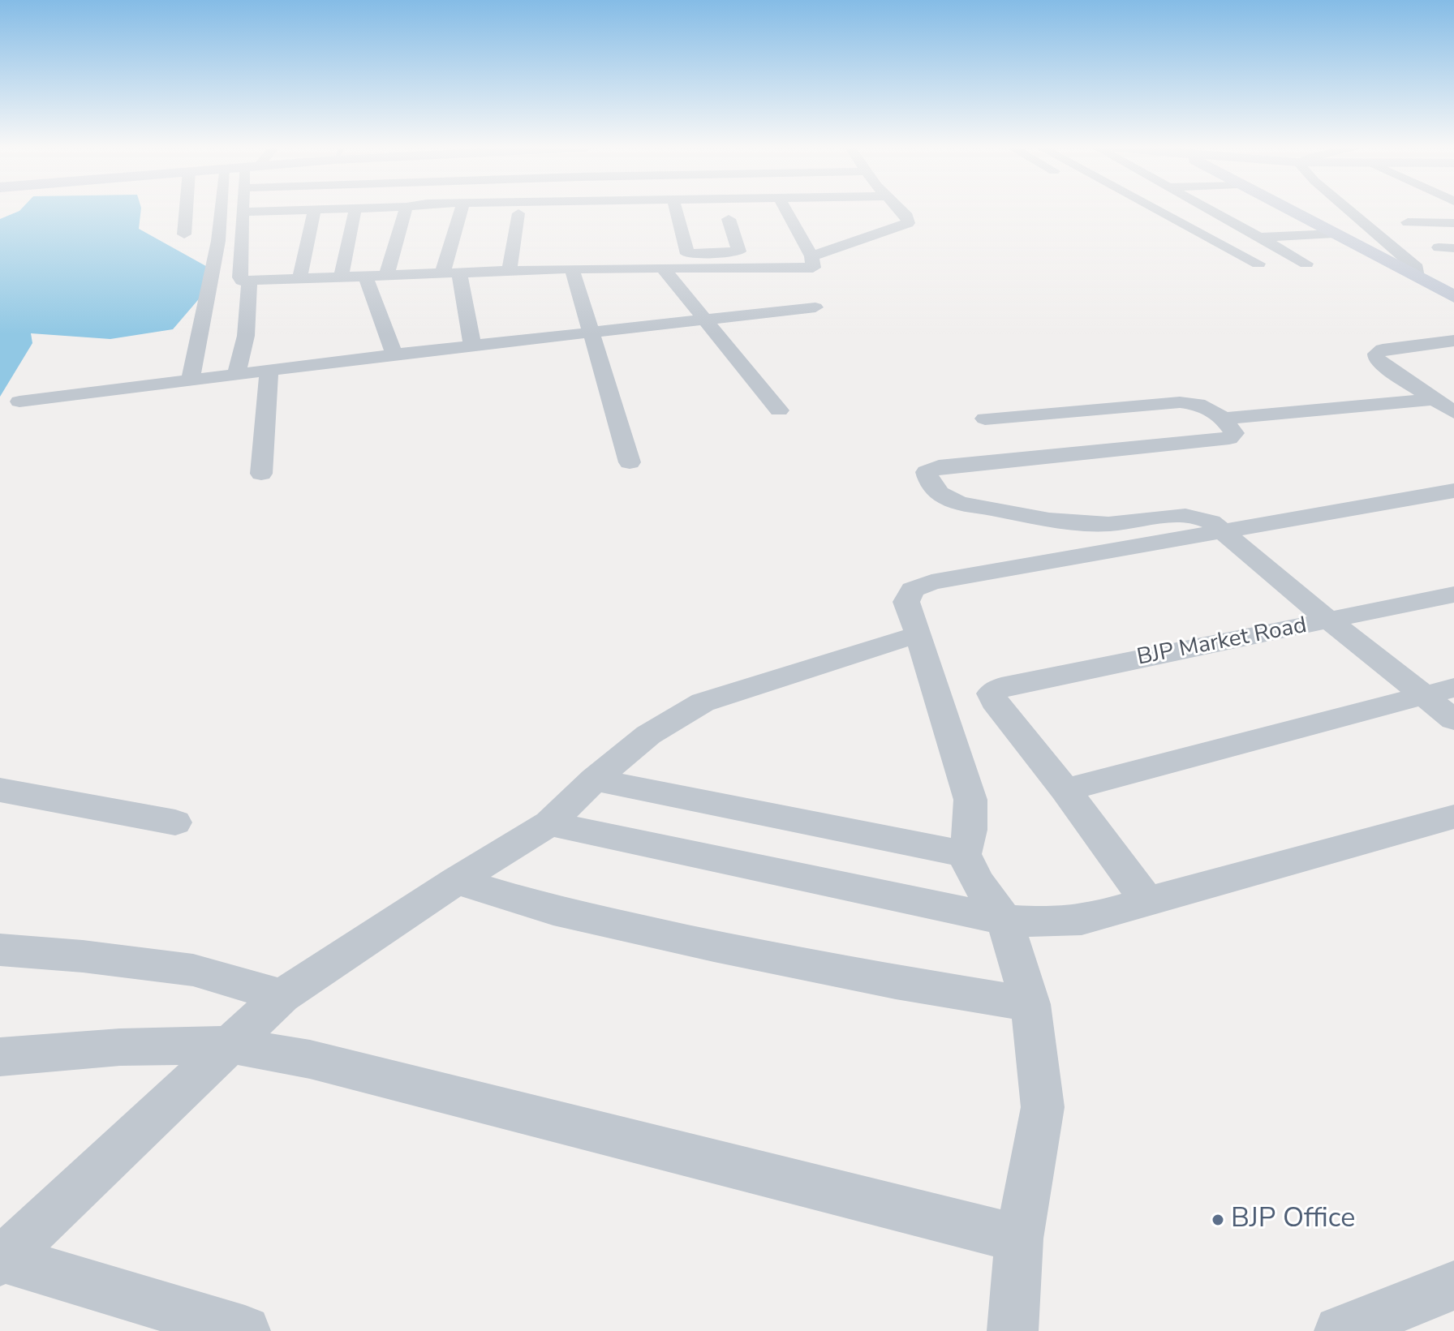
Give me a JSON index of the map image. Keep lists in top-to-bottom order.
{
  "streets": {
    "street": ["BJP Market Road"]
  },
  "places": ["BJP Office"]
}
